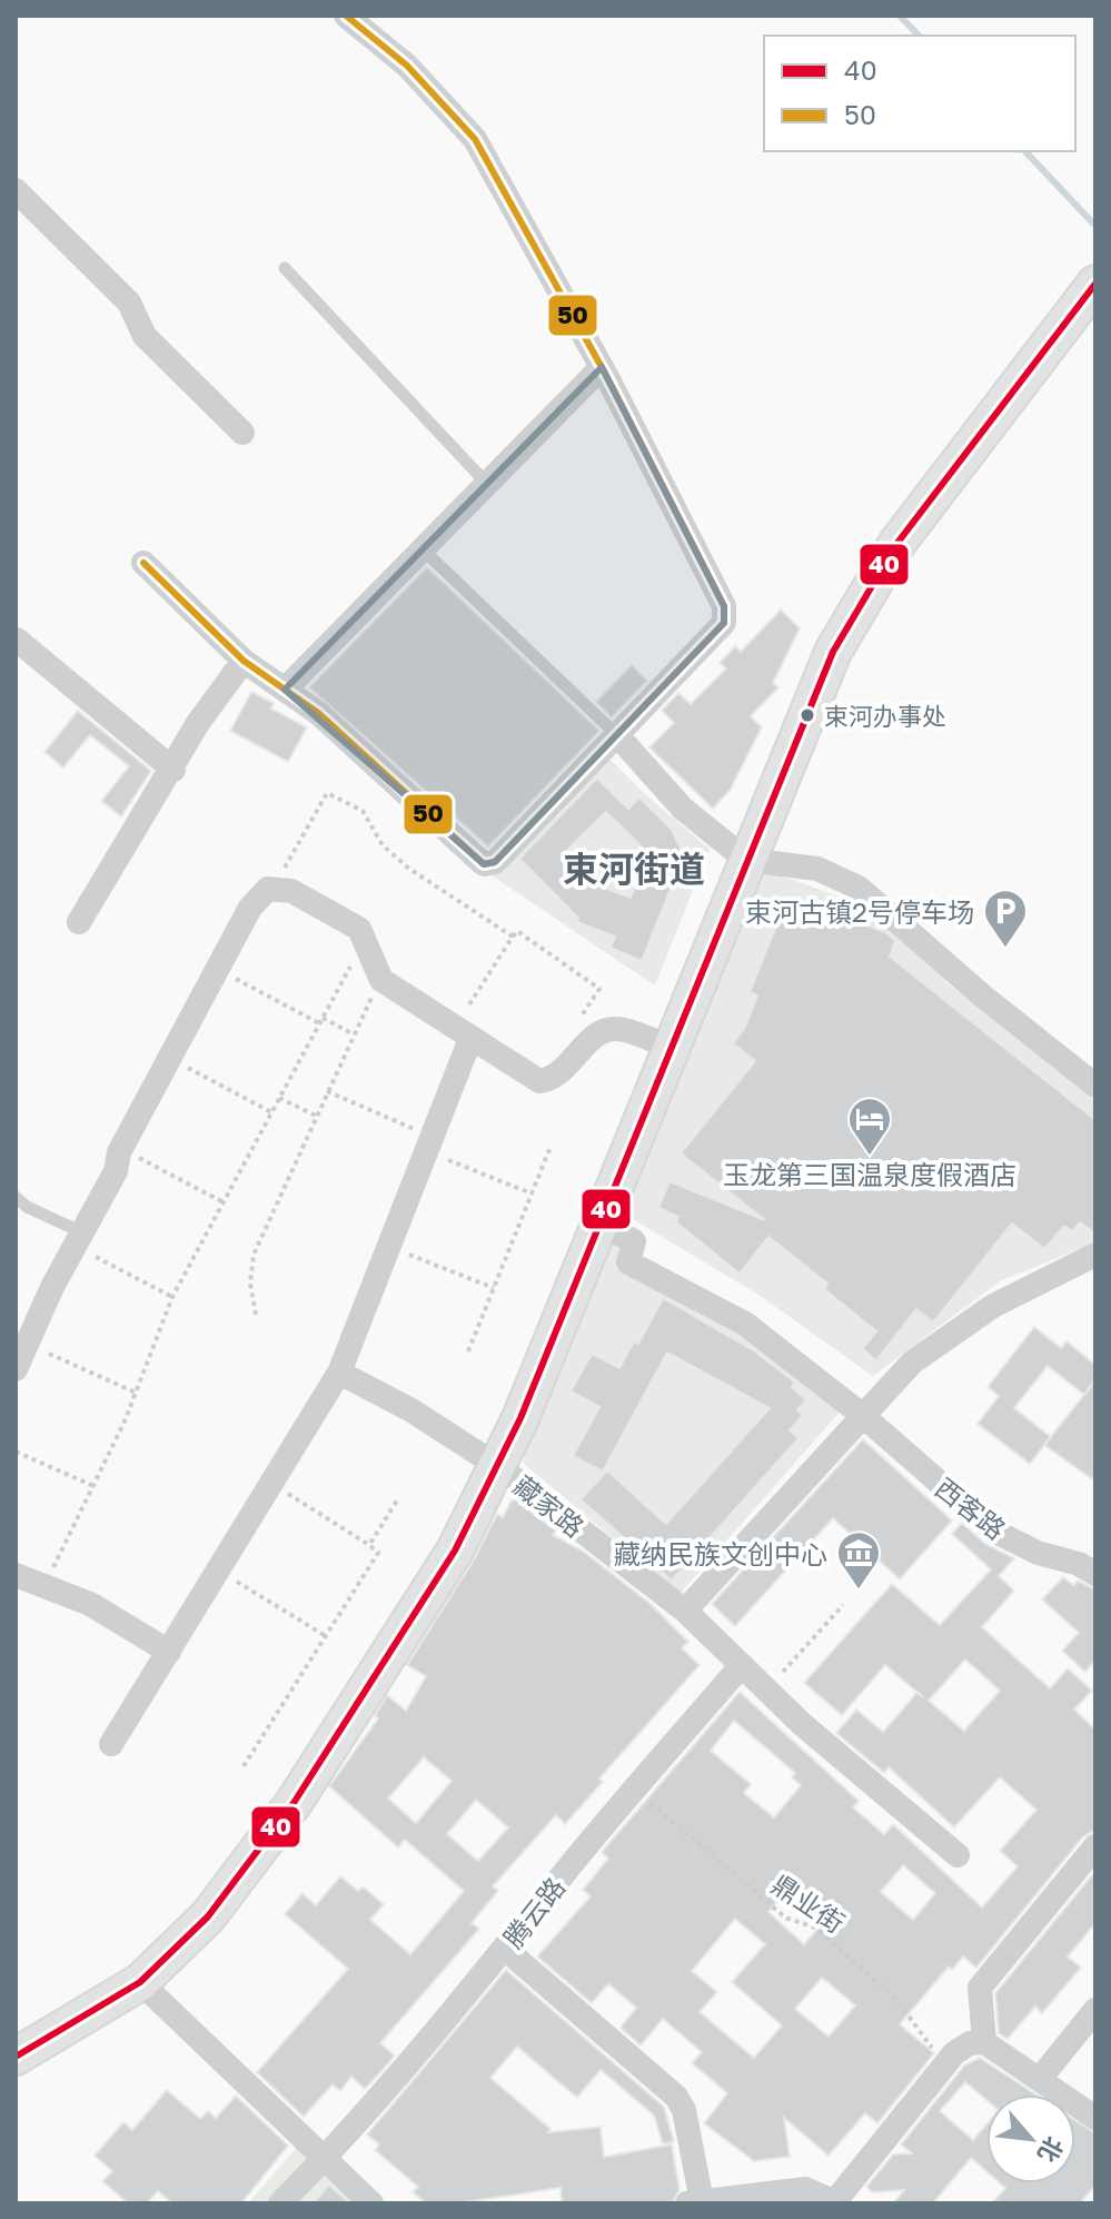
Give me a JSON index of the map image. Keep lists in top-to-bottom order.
{
  "streets": {
    "street": ["藏家路", "西客路", "腾云路"],
    "path": ["鼎业街"]
  },
  "crossings": [
    ["藏家路", "腾云路"],
    ["鼎业街", "腾云路"]
  ],
  "districts": ["束河街道"],
  "places": {
    "other": ["束河办事处"],
    "parking": ["束河古镇2号停车场"],
    "hotel": ["玉龙第三国温泉度假酒店"],
    "museum": ["藏纳民族文创中心"]
  },
  "lines": ["transit line 50", "transit line 40"],
  "legend": ["40", "50"],
  "north": "bottom right"
}
